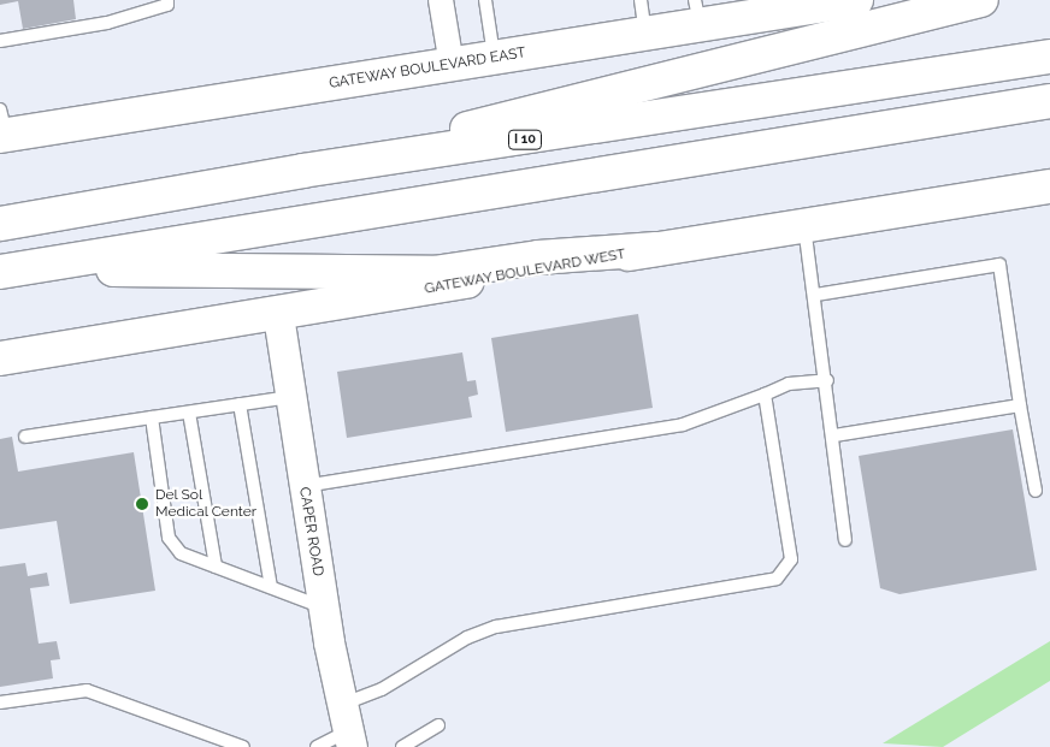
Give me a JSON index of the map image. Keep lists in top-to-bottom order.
{
  "streets": {
    "main road": ["GATEWAY BOULEVARD EAST", "I 10", "GATEWAY BOULEVARD WEST"],
    "street": ["CAPER ROAD"]
  },
  "crossings": [
    ["GATEWAY BOULEVARD WEST", "CAPER ROAD"]
  ],
  "places": ["Del Sol Medical Center"]
}
